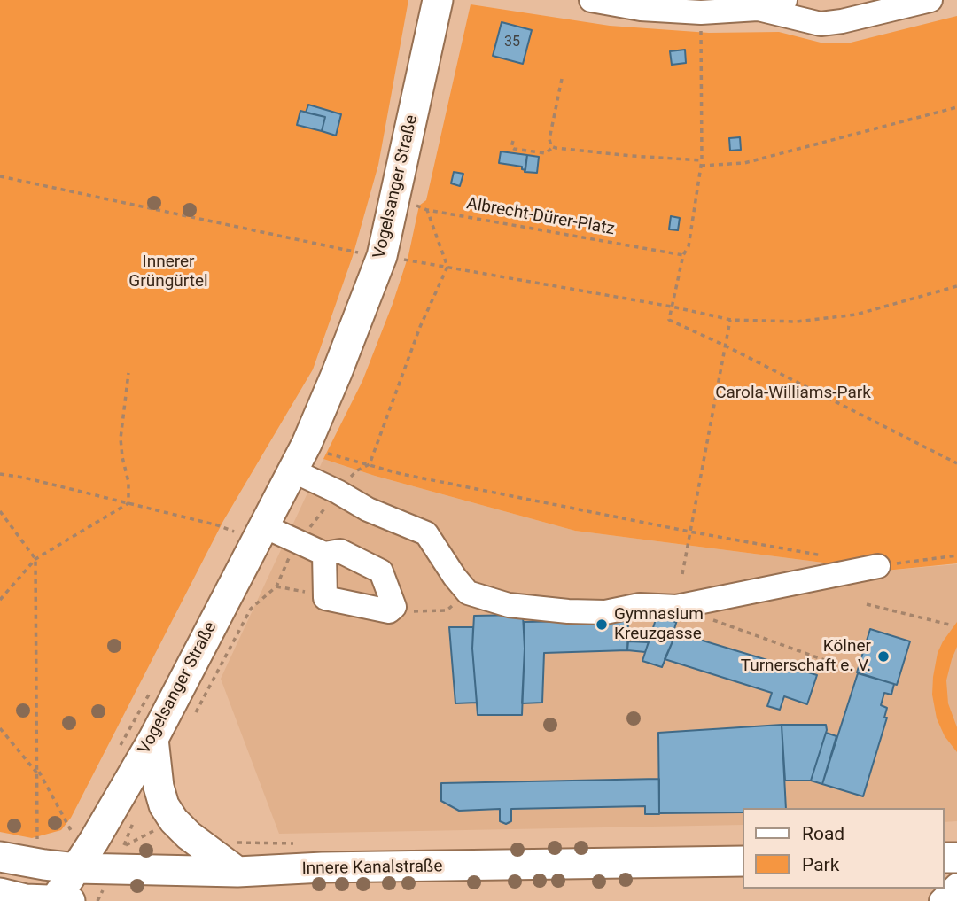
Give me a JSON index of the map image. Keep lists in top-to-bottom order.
{
  "streets": {
    "main road": ["Vogelsanger Straße", "Innere Kanalstraße"],
    "path": ["Albrecht-Dürer-Platz"]
  },
  "crossings": [
    ["Vogelsanger Straße", "Albrecht-Dürer-Platz"],
    ["Vogelsanger Straße", "Innere Kanalstraße"]
  ],
  "parks": ["Innerer Grüngürtel", "Carola-Williams-Park"],
  "places": ["Gymnasium Kreuzgasse", "Kölner Turnerschaft e. V."],
  "house_numbers": ["35"],
  "legend": ["Road", "Park"]
}
